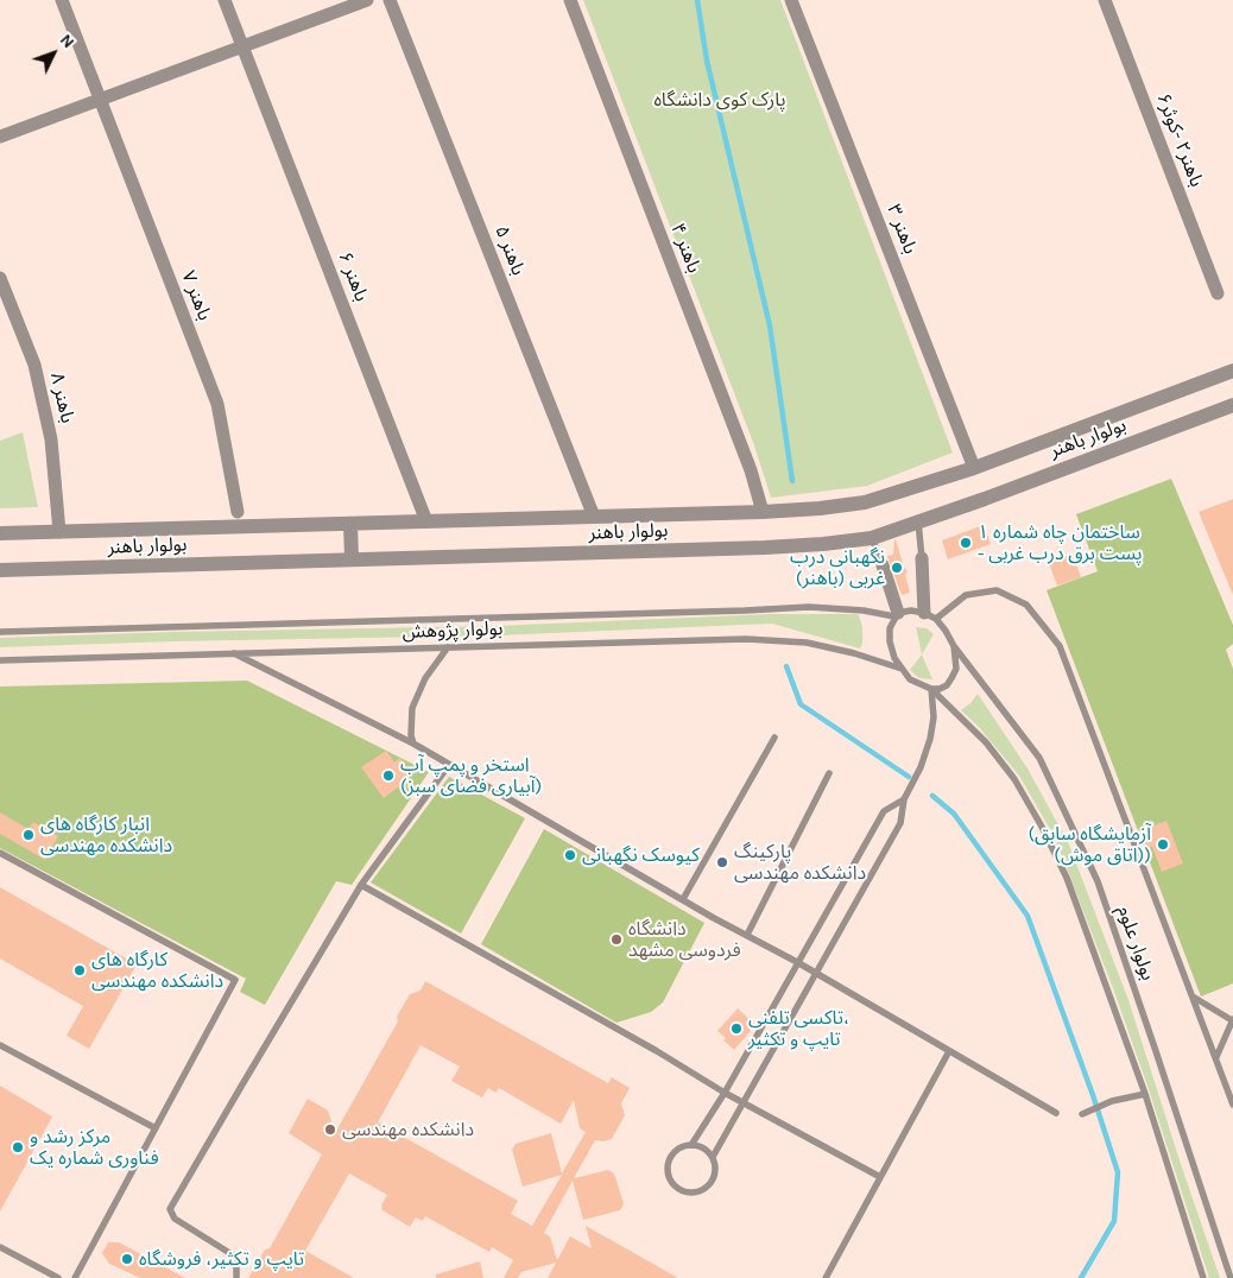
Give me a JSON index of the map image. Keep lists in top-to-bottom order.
{
  "streets": {
    "street": [
      "باهنر۲ -کوثر۶",
      "باهنر ۳",
      "باهنر ۴",
      "باهنر ۵",
      "باهنر ۶",
      "باهنر ۷",
      "باهنر ۸",
      "بولوار باهنر"
    ],
    "lane": ["بولوار پژوهش", "بولوار علوم"]
  },
  "crossings": [
    ["باهنر ۳", "بولوار باهنر"],
    ["باهنر ۴", "بولوار باهنر"],
    ["باهنر ۵", "بولوار باهنر"],
    ["باهنر ۶", "بولوار باهنر"],
    ["باهنر ۸", "بولوار باهنر"],
    ["بولوار پژوهش", "بولوار علوم"]
  ],
  "parks": ["پارک کوی دانشگاه"],
  "places": [
    "ساختمان چاه شماره ۱ - پست برق درب غربی",
    "نگهبانی درب غربی (باهنر)",
    "استخر و پمپ آب (آبیاری فضای سبز)",
    "انبار کارگاه های دانشکده مهندسی",
    "(آزمایشگاه سابق (اتاق موش))",
    "کیوسک نگهبانی",
    "پارکینگ دانشکده مهندسی",
    "دانشگاه فردوسی مشهد",
    "کارگاه های دانشکده مهندسی",
    "تاکسی تلفنی، تایپ و تکثیر",
    "دانشکده مهندسی",
    "مرکز رشد و فناوری شماره یک",
    "تایپ و تکثیر، فروشگاه"
  ],
  "north": "top right"
}
